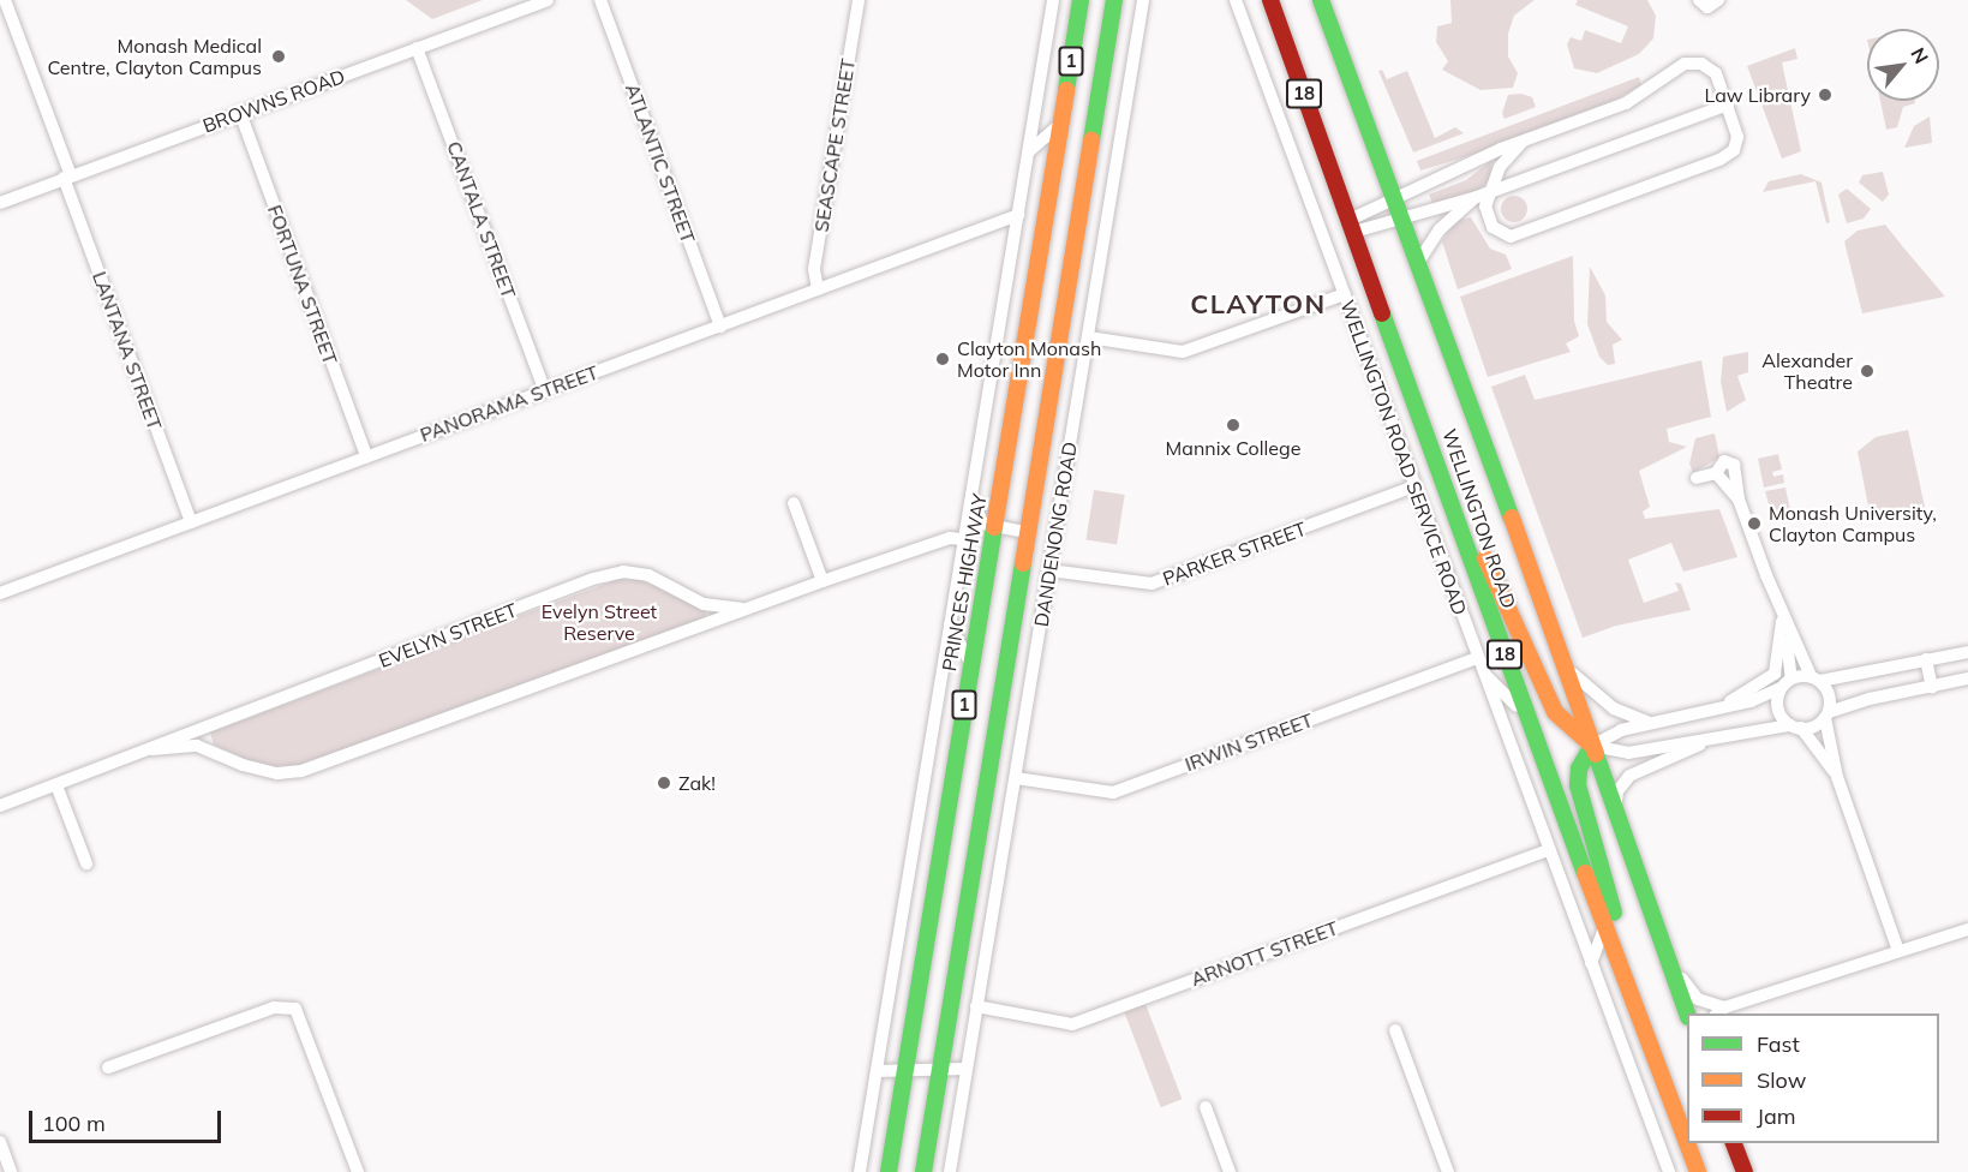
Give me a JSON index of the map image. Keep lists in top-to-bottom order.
{
  "streets": {
    "highway": [
      "1",
      "18",
      "WELLINGTON ROAD",
      "PRINCES HIGHWAY"
    ],
    "street": [
      "BROWNS ROAD",
      "SEASCAPE STREET",
      "ATLANTIC STREET",
      "CANTALA STREET",
      "FORTUNA STREET",
      "LANTANA STREET",
      "PANORAMA STREET",
      "WELLINGTON ROAD SERVICE ROAD",
      "DANDENONG ROAD",
      "PARKER STREET",
      "EVELYN STREET",
      "IRWIN STREET",
      "ARNOTT STREET"
    ]
  },
  "crossings": [
    ["1", "DANDENONG ROAD"],
    ["BROWNS ROAD", "CANTALA STREET"],
    ["BROWNS ROAD", "FORTUNA STREET"],
    ["BROWNS ROAD", "LANTANA STREET"],
    ["SEASCAPE STREET", "PANORAMA STREET"],
    ["ATLANTIC STREET", "PANORAMA STREET"],
    ["CANTALA STREET", "PANORAMA STREET"],
    ["FORTUNA STREET", "PANORAMA STREET"],
    ["LANTANA STREET", "PANORAMA STREET"],
    ["WELLINGTON ROAD SERVICE ROAD", "WELLINGTON ROAD"],
    ["WELLINGTON ROAD SERVICE ROAD", "PARKER STREET"],
    ["WELLINGTON ROAD SERVICE ROAD", "IRWIN STREET"],
    ["WELLINGTON ROAD SERVICE ROAD", "ARNOTT STREET"],
    ["DANDENONG ROAD", "PARKER STREET"],
    ["DANDENONG ROAD", "PRINCES HIGHWAY"],
    ["DANDENONG ROAD", "IRWIN STREET"],
    ["DANDENONG ROAD", "ARNOTT STREET"]
  ],
  "districts": ["CLAYTON"],
  "parks": ["Evelyn Street Reserve"],
  "places": [
    "Monash Medical Centre, Clayton Campus",
    "Law Library",
    "Clayton Monash Motor Inn",
    "Alexander Theatre",
    "Mannix College",
    "Monash University, Clayton Campus",
    "Zak!"
  ],
  "legend": ["Fast", "Slow", "Jam"],
  "scale_bar": "100 m",
  "north": "top right"
}
